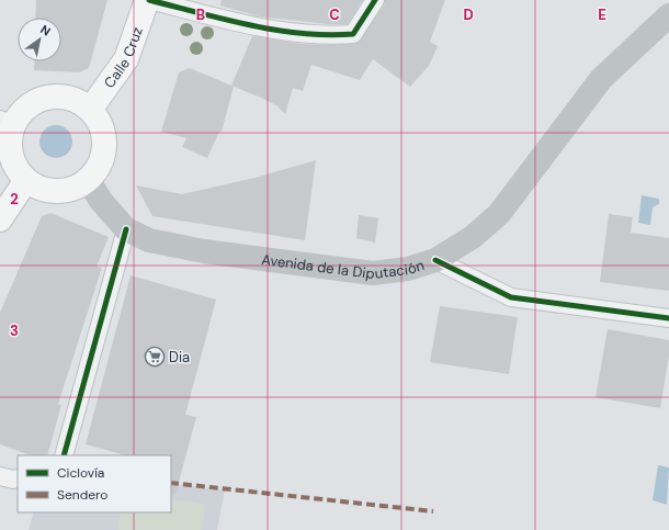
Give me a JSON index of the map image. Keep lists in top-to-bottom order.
{
  "streets": {
    "main road": ["Calle Cruz", "Avenida de la Diputación"]
  },
  "crossings": [
    ["Calle Cruz", "Avenida de la Diputación"]
  ],
  "places": {
    "supermarket": ["Dia"]
  },
  "legend": ["Ciclovía", "Sendero"],
  "north": "top right",
  "grid": {
    "columns": [
      "B",
      "C",
      "D",
      "E"
    ],
    "rows": ["2", "3"]
  }
}
